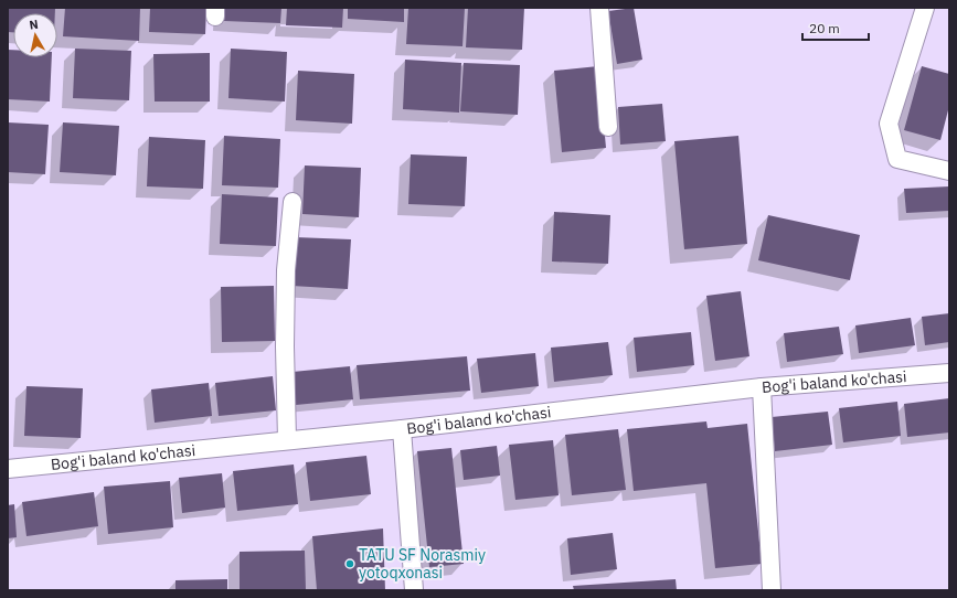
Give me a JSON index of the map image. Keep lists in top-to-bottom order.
{
  "streets": {
    "street": ["Bog'i baland ko'chasi"]
  },
  "places": ["TATU SF Norasmiy yotoqxonasi"],
  "scale_bar": "20 m",
  "north": "top"
}
